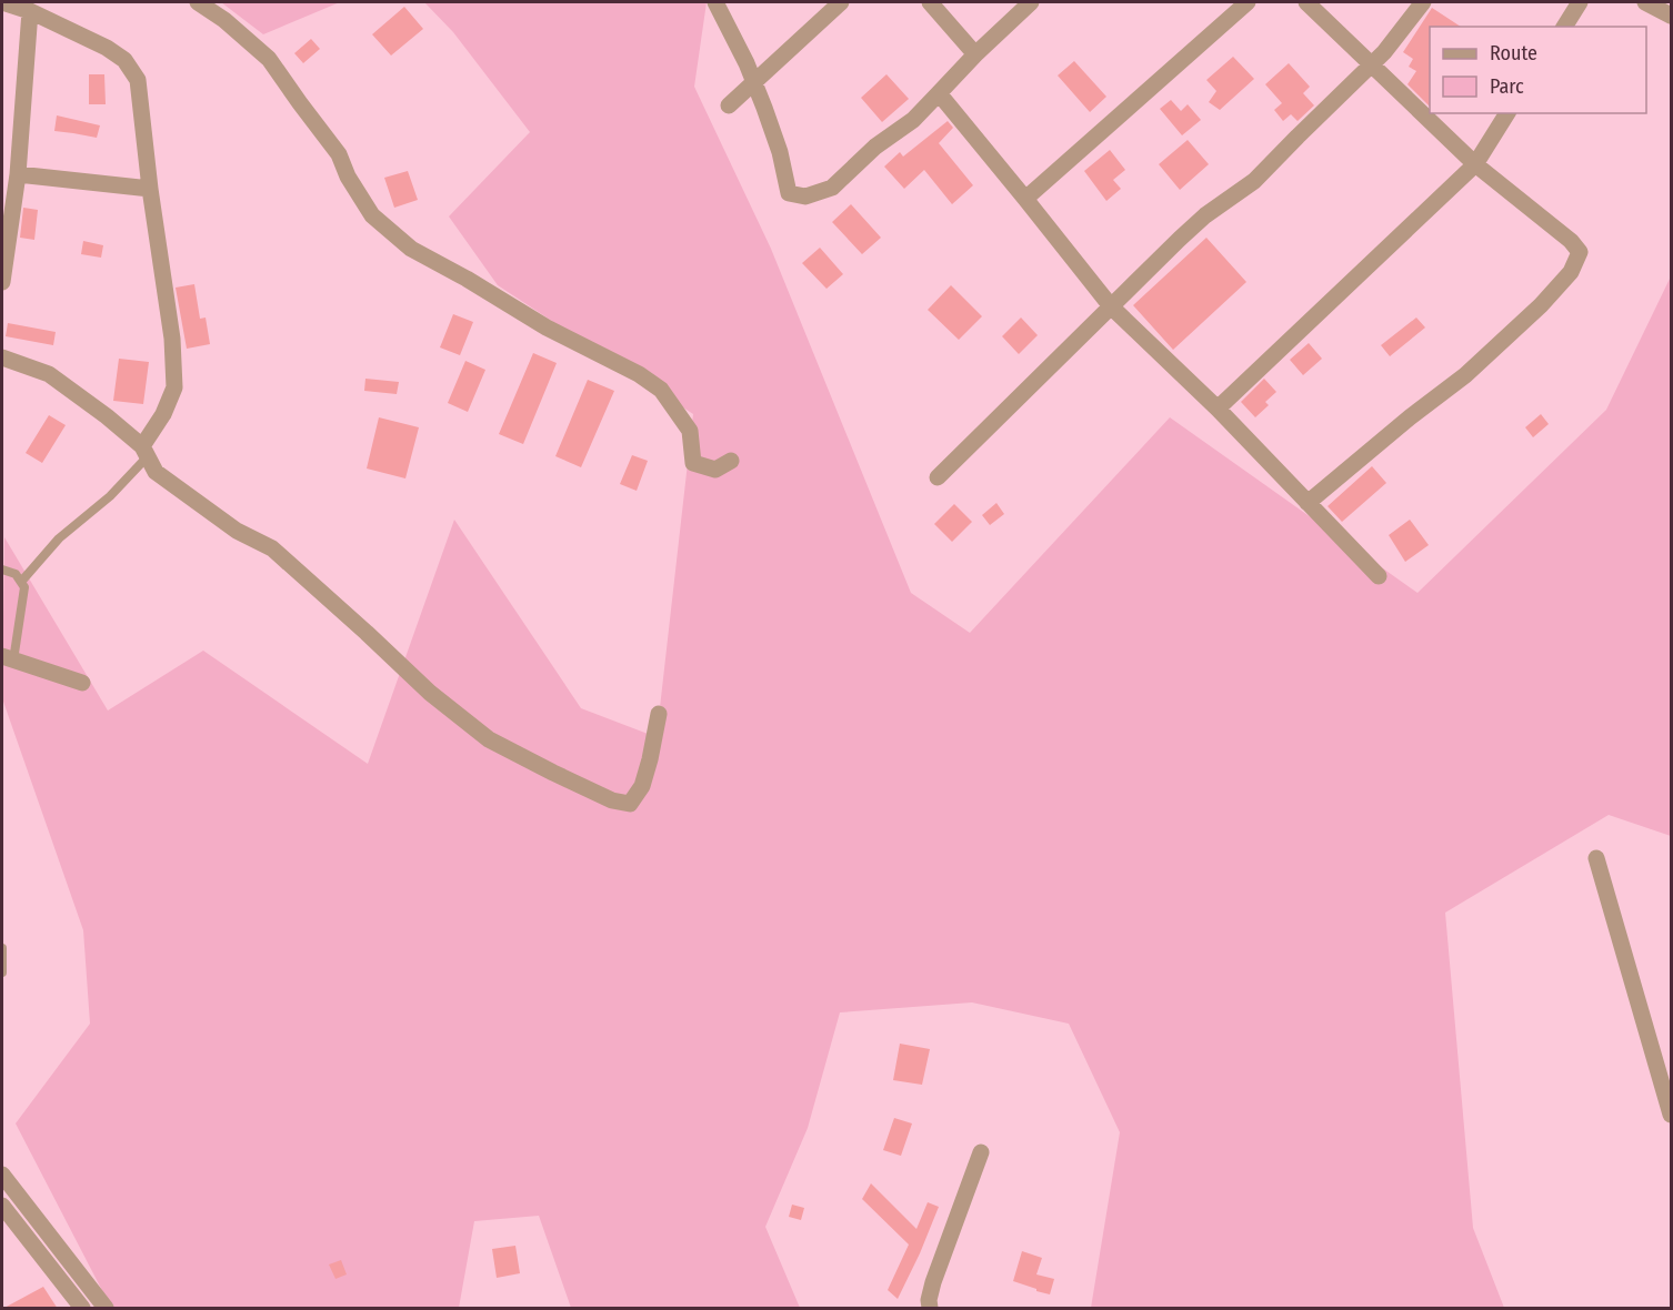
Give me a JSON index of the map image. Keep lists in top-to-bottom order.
{
  "legend": ["Route", "Parc"]
}
